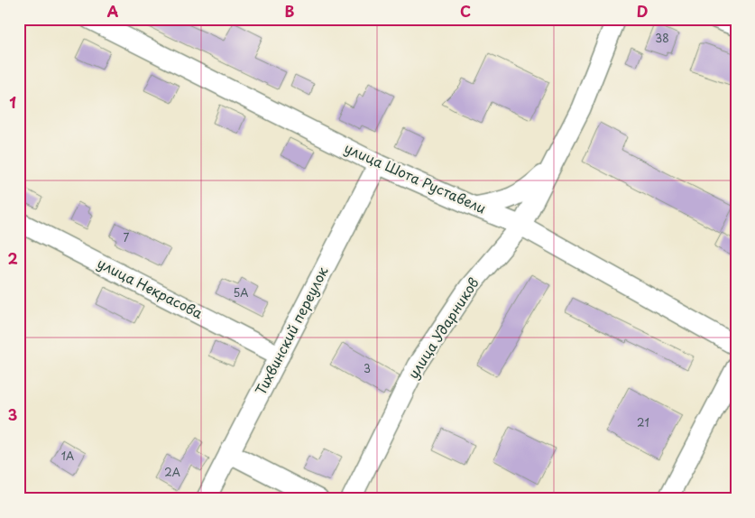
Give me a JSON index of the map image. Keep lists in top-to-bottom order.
{
  "streets": {
    "street": [
      "улица Шота Руставели",
      "улица Некрасова",
      "улица Ударников",
      "Тихвинский переулок"
    ]
  },
  "crossings": [
    ["улица Шота Руставели", "улица Ударников"],
    ["улица Шота Руставели", "Тихвинский переулок"],
    ["улица Некрасова", "Тихвинский переулок"]
  ],
  "house_numbers": [
    "38",
    "7",
    "5А",
    "3",
    "21",
    "1А",
    "2А"
  ],
  "grid": {
    "columns": [
      "A",
      "B",
      "C",
      "D"
    ],
    "rows": ["1", "2", "3"]
  }
}
